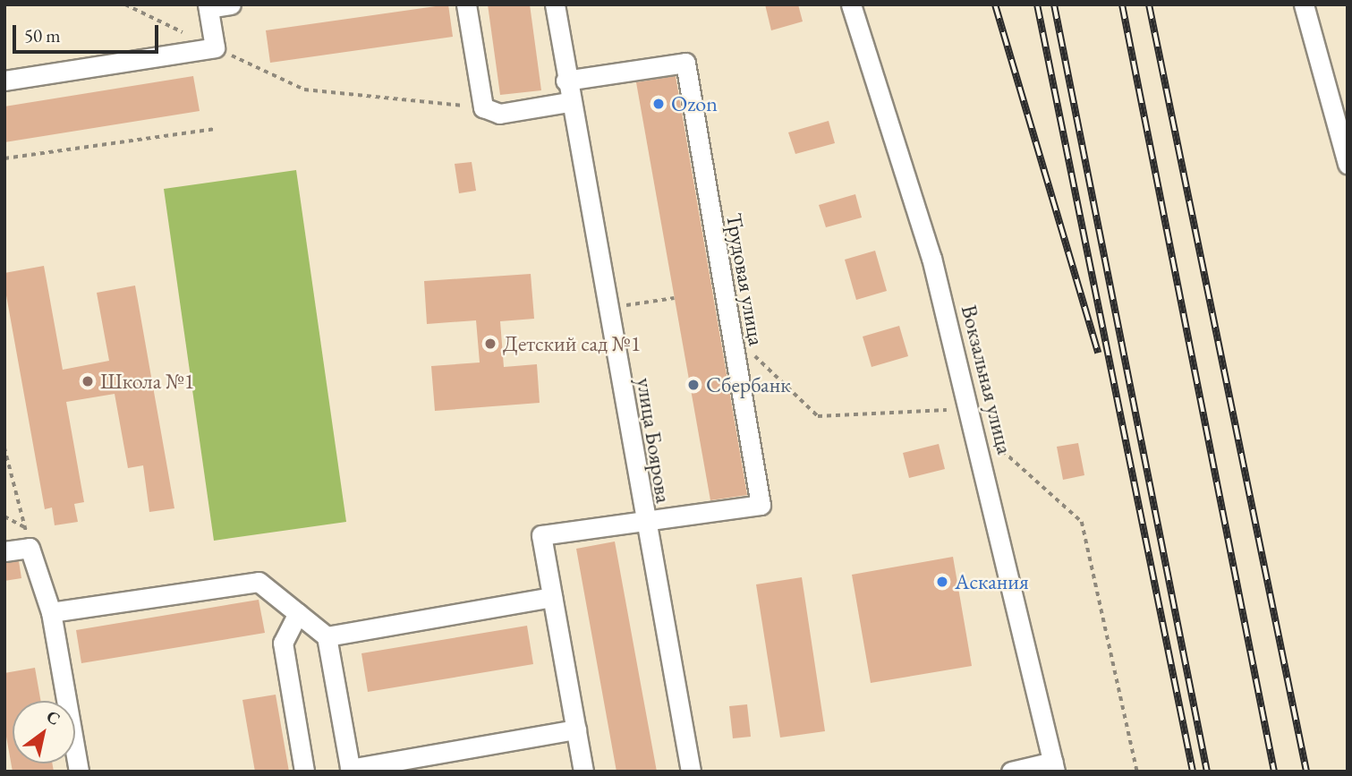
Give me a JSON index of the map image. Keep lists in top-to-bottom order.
{
  "streets": {
    "street": ["Трудовая улица", "Вокзальная улица", "улица Боярова"]
  },
  "crossings": [
    ["Трудовая улица", "улица Боярова"]
  ],
  "places": [
    "Ozon",
    "Детский сад №1",
    "Школа №1",
    "Сбербанк",
    "Аскания"
  ],
  "scale_bar": "50 m",
  "north": "top right"
}
